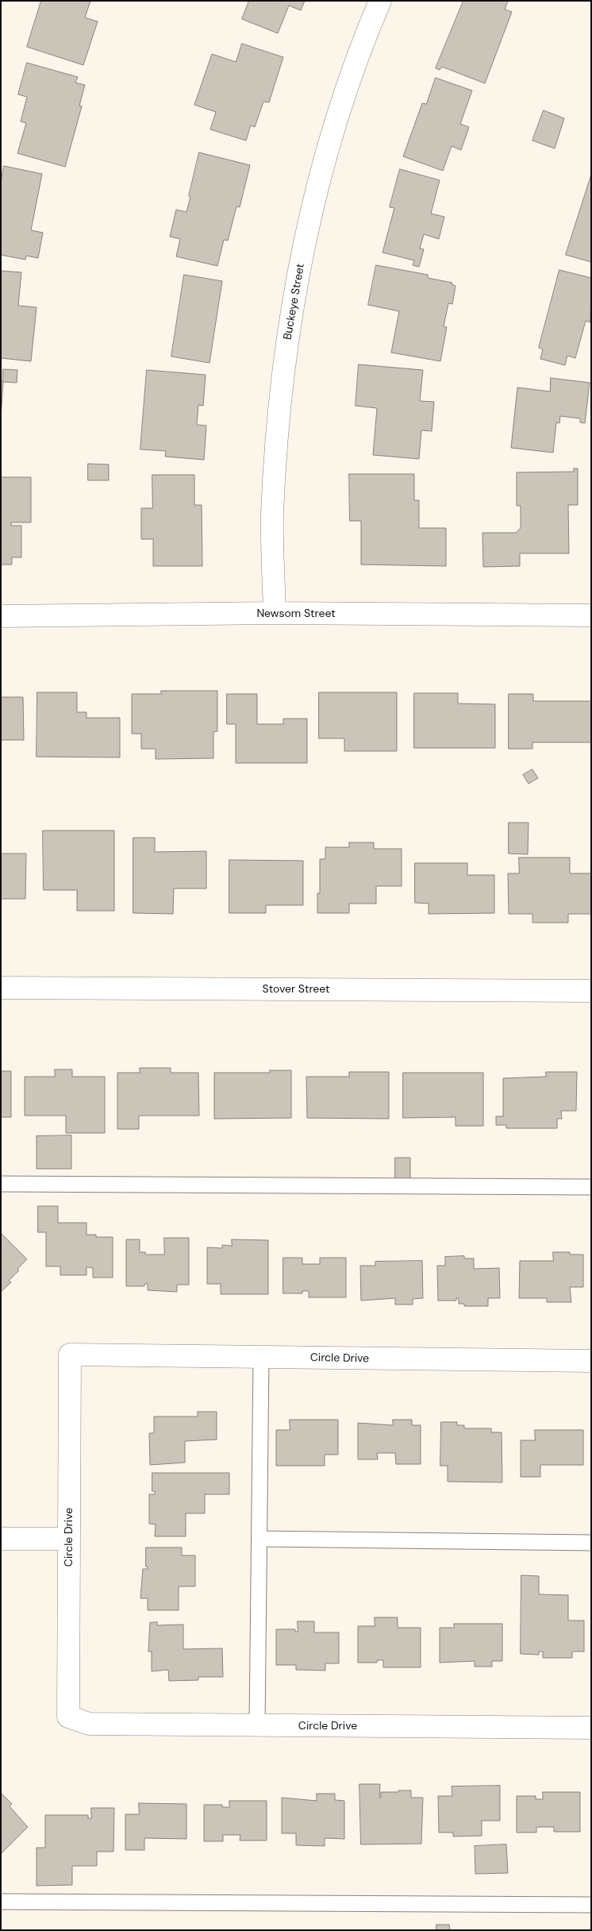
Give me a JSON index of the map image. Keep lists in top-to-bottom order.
{
  "streets": {
    "street": [
      "Buckeye Street",
      "Newsom Street",
      "Stover Street",
      "Circle Drive"
    ]
  },
  "crossings": [
    ["Buckeye Street", "Newsom Street"]
  ]
}
